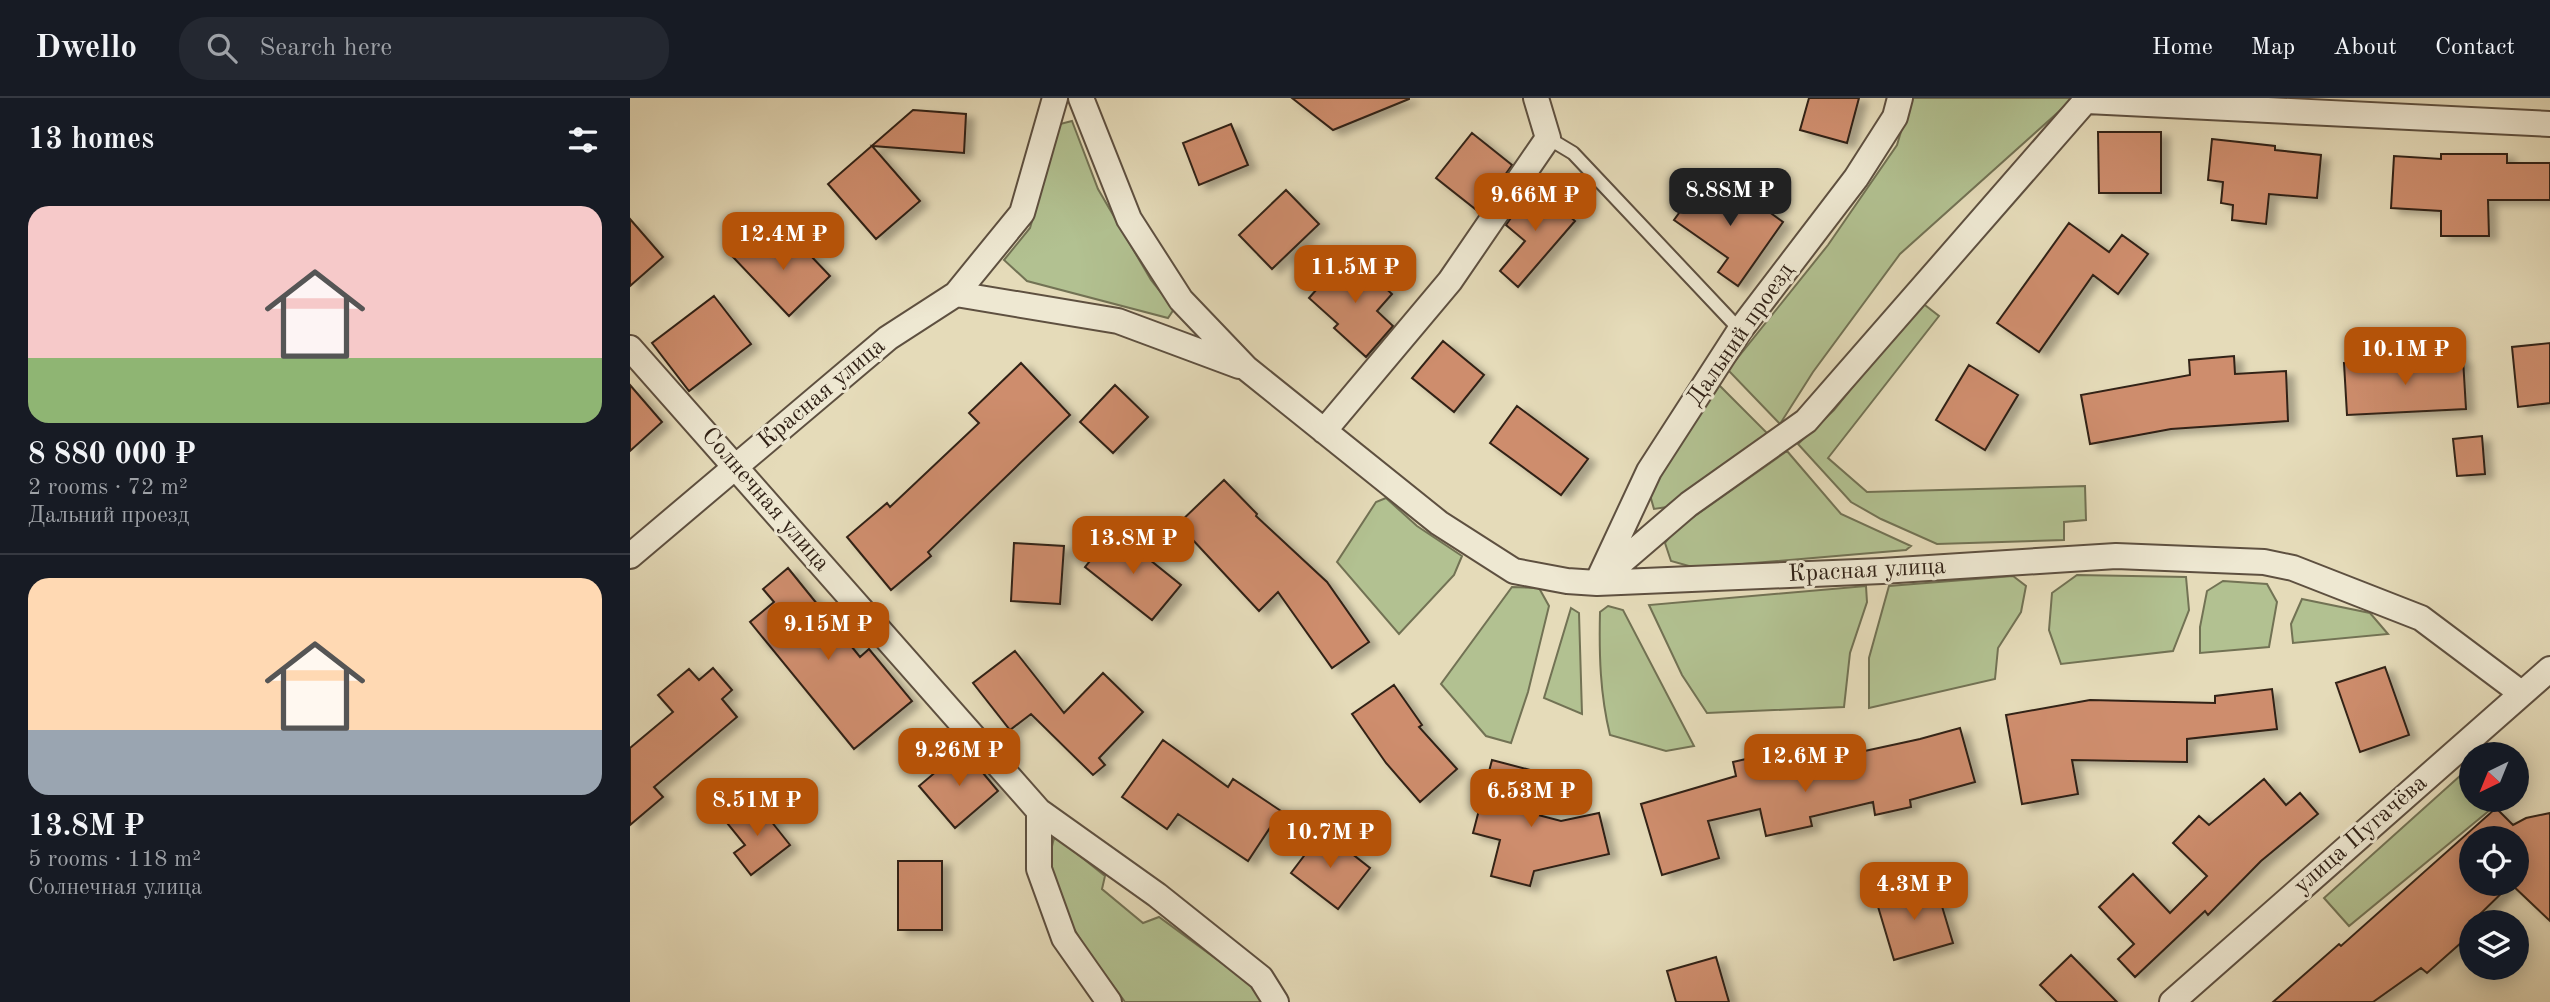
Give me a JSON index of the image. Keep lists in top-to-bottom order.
{
  "streets": {
    "street": [
      "Дальний проезд",
      "Красная улица",
      "Солнечная улица",
      "улица Пугачёва"
    ]
  },
  "crossings": [
    ["Дальний проезд", "Красная улица"],
    ["Красная улица", "Солнечная улица"],
    ["Красная улица", "улица Пугачёва"]
  ],
  "north": "bottom left",
  "page": {
    "header": "Dwello",
    "search": "Search here",
    "nav": [
      "Home",
      "Map",
      "About",
      "Contact"
    ],
    "heading": "13 homes",
    "price": [
      "8.88M ₽",
      "9.66M ₽",
      "12.4M ₽",
      "11.5M ₽",
      "10.1M ₽",
      "13.8M ₽",
      "9.15M ₽",
      "9.26M ₽",
      "12.6M ₽",
      "6.53M ₽",
      "8.51M ₽",
      "10.7M ₽",
      "4.3M ₽"
    ],
    "list": [
      {
        "name": "8 880 000 ₽",
        "note": "2 rooms · 72 m² · Дальний проезд"
      },
      {
        "name": "13.8M ₽",
        "note": "5 rooms · 118 m² · Солнечная улица"
      }
    ]
  }
}
